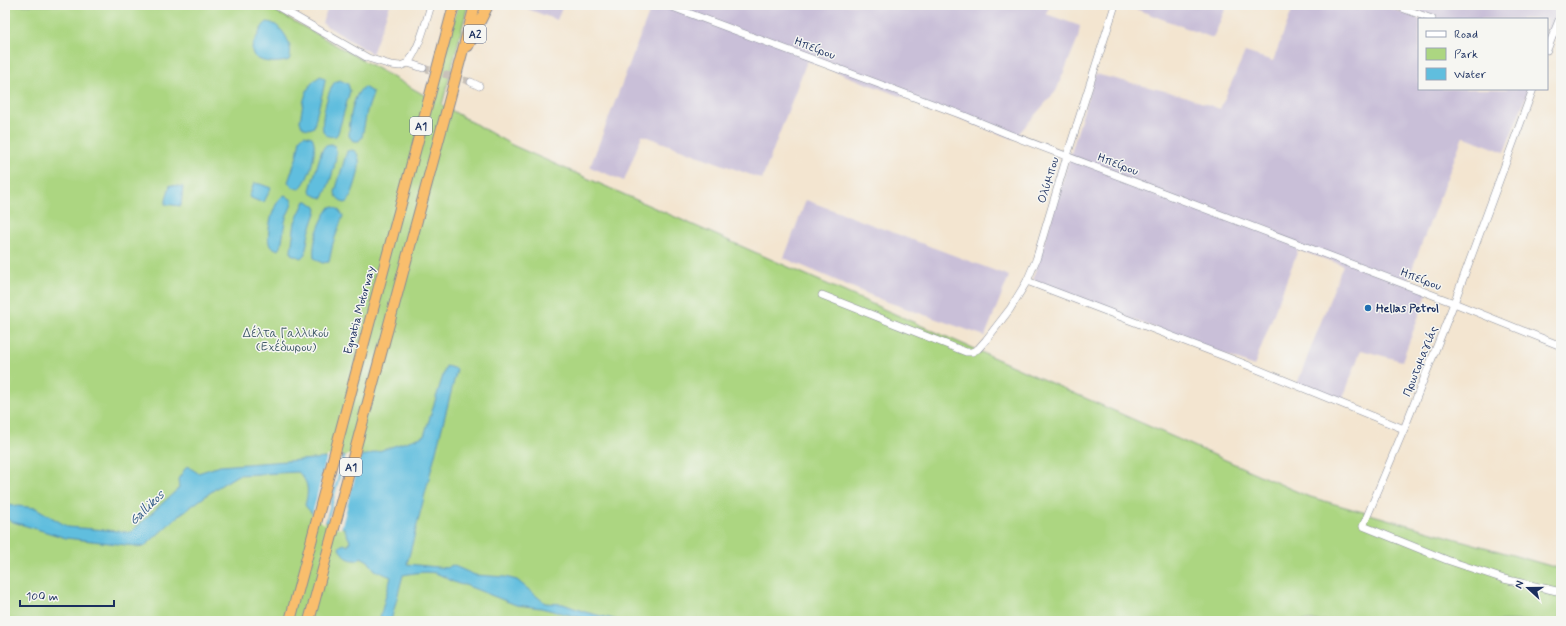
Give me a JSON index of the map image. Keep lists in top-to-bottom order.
{
  "streets": {
    "highway": ["Α2", "Α1", "Egnatia Motorway"],
    "street": ["Ηπείρου", "Ολύμπου", "Πρωτομαγιάς"]
  },
  "crossings": [
    ["Α2", "Α1"],
    ["Ηπείρου", "Ολύμπου"],
    ["Ηπείρου", "Πρωτομαγιάς"]
  ],
  "water": ["Gallikos"],
  "parks": ["Δέλτα Γαλλικού (Εχέδωρου)"],
  "places": ["Hellas Petrol"],
  "legend": ["Road", "Park", "Water"],
  "scale_bar": "100 m",
  "north": "left"
}
